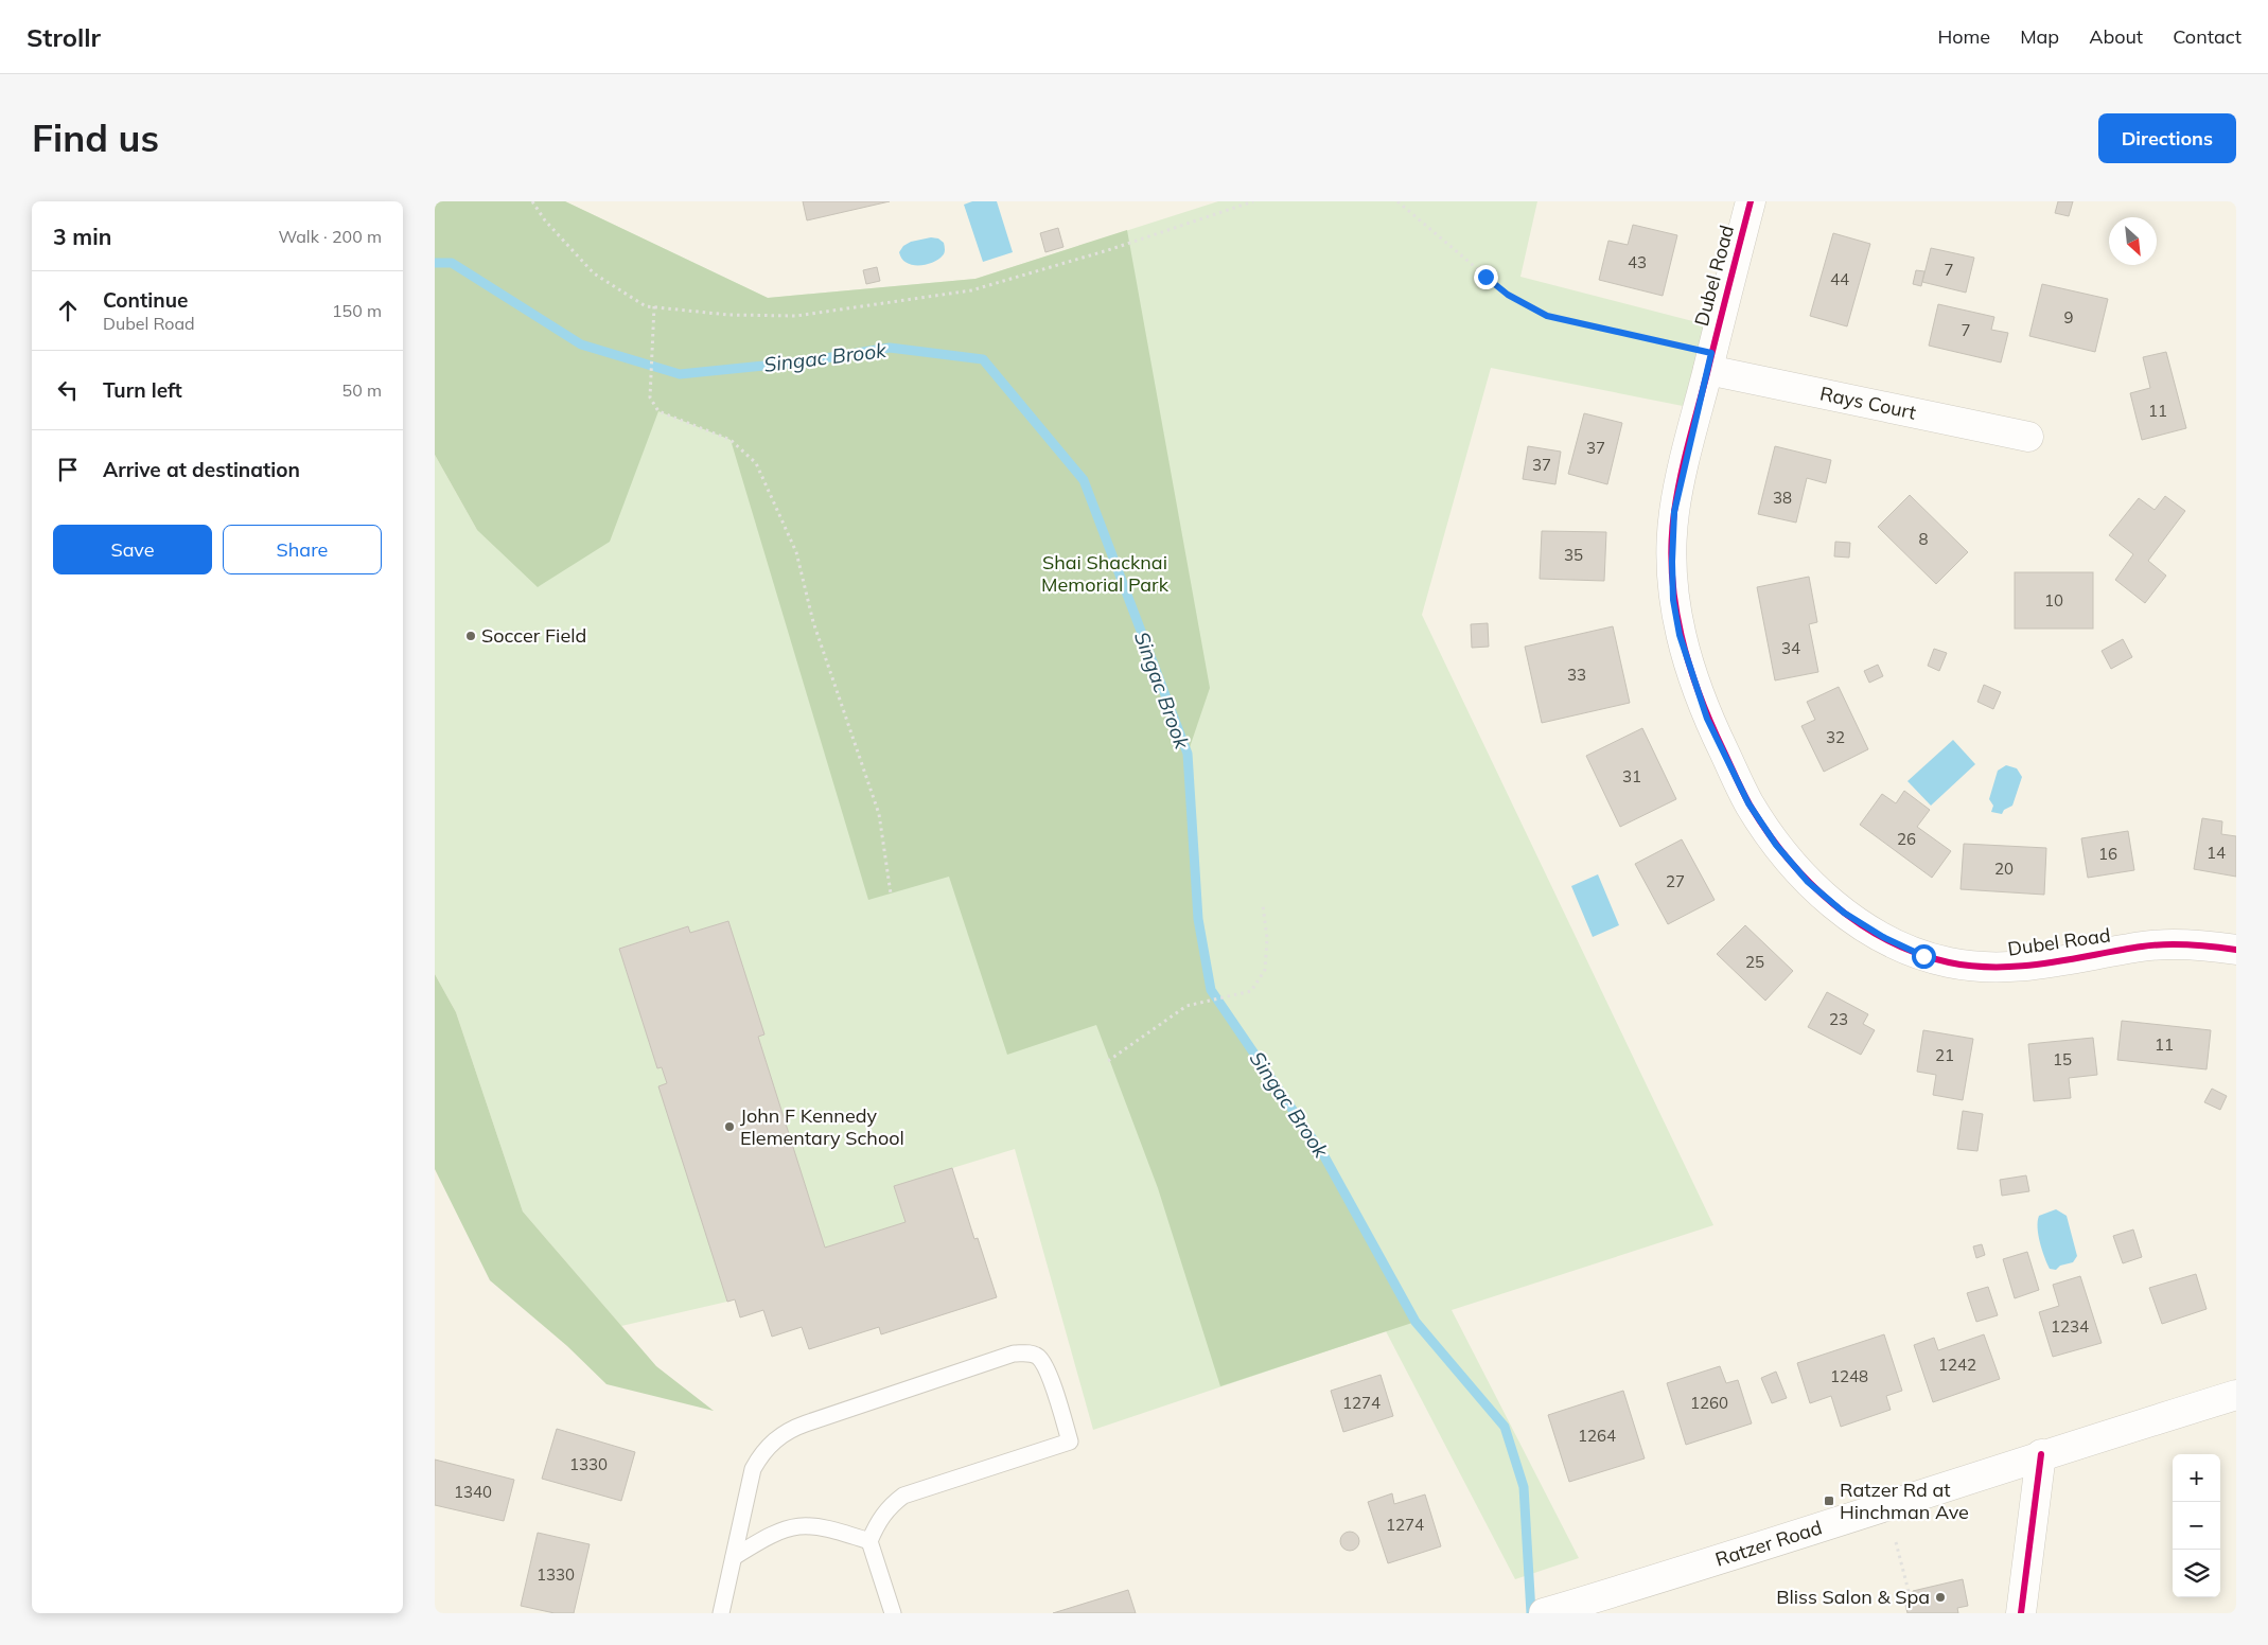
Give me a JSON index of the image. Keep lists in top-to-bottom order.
{
  "streets": {
    "street": ["Dubel Road", "Rays Court", "Ratzer Road"]
  },
  "crossings": [
    ["Dubel Road", "Rays Court"]
  ],
  "water": ["Singac Brook"],
  "parks": ["Shai Shacknai Memorial Park"],
  "places": {
    "other": ["Soccer Field", "John F Kennedy Elementary School", "Bliss Salon & Spa"],
    "transit": ["Ratzer Rd at Hinchman Ave"]
  },
  "house_numbers": [
    "43",
    "7",
    "44",
    "9",
    "7",
    "11",
    "37",
    "37",
    "38",
    "8",
    "35",
    "10",
    "34",
    "33",
    "32",
    "31",
    "26",
    "14",
    "16",
    "20",
    "27",
    "25",
    "23",
    "11",
    "21",
    "15",
    "1234",
    "1242",
    "1248",
    "1274",
    "1260",
    "1264",
    "1330",
    "1340",
    "1274",
    "1330"
  ],
  "north": "bottom right",
  "page": {
    "header": "Strollr",
    "nav": [
      "Home",
      "Map",
      "About",
      "Contact"
    ],
    "buttons": [
      "Directions",
      ["Save", "Share"]
    ],
    "title": "Find us",
    "heading": ["3 min", "Walk · 200 m"],
    "list": [
      ["Continue", "Dubel Road", "150 m"],
      ["Turn left", "50 m"],
      "Arrive at destination"
    ],
    "map_buttons": ["+", "−"]
  }
}
